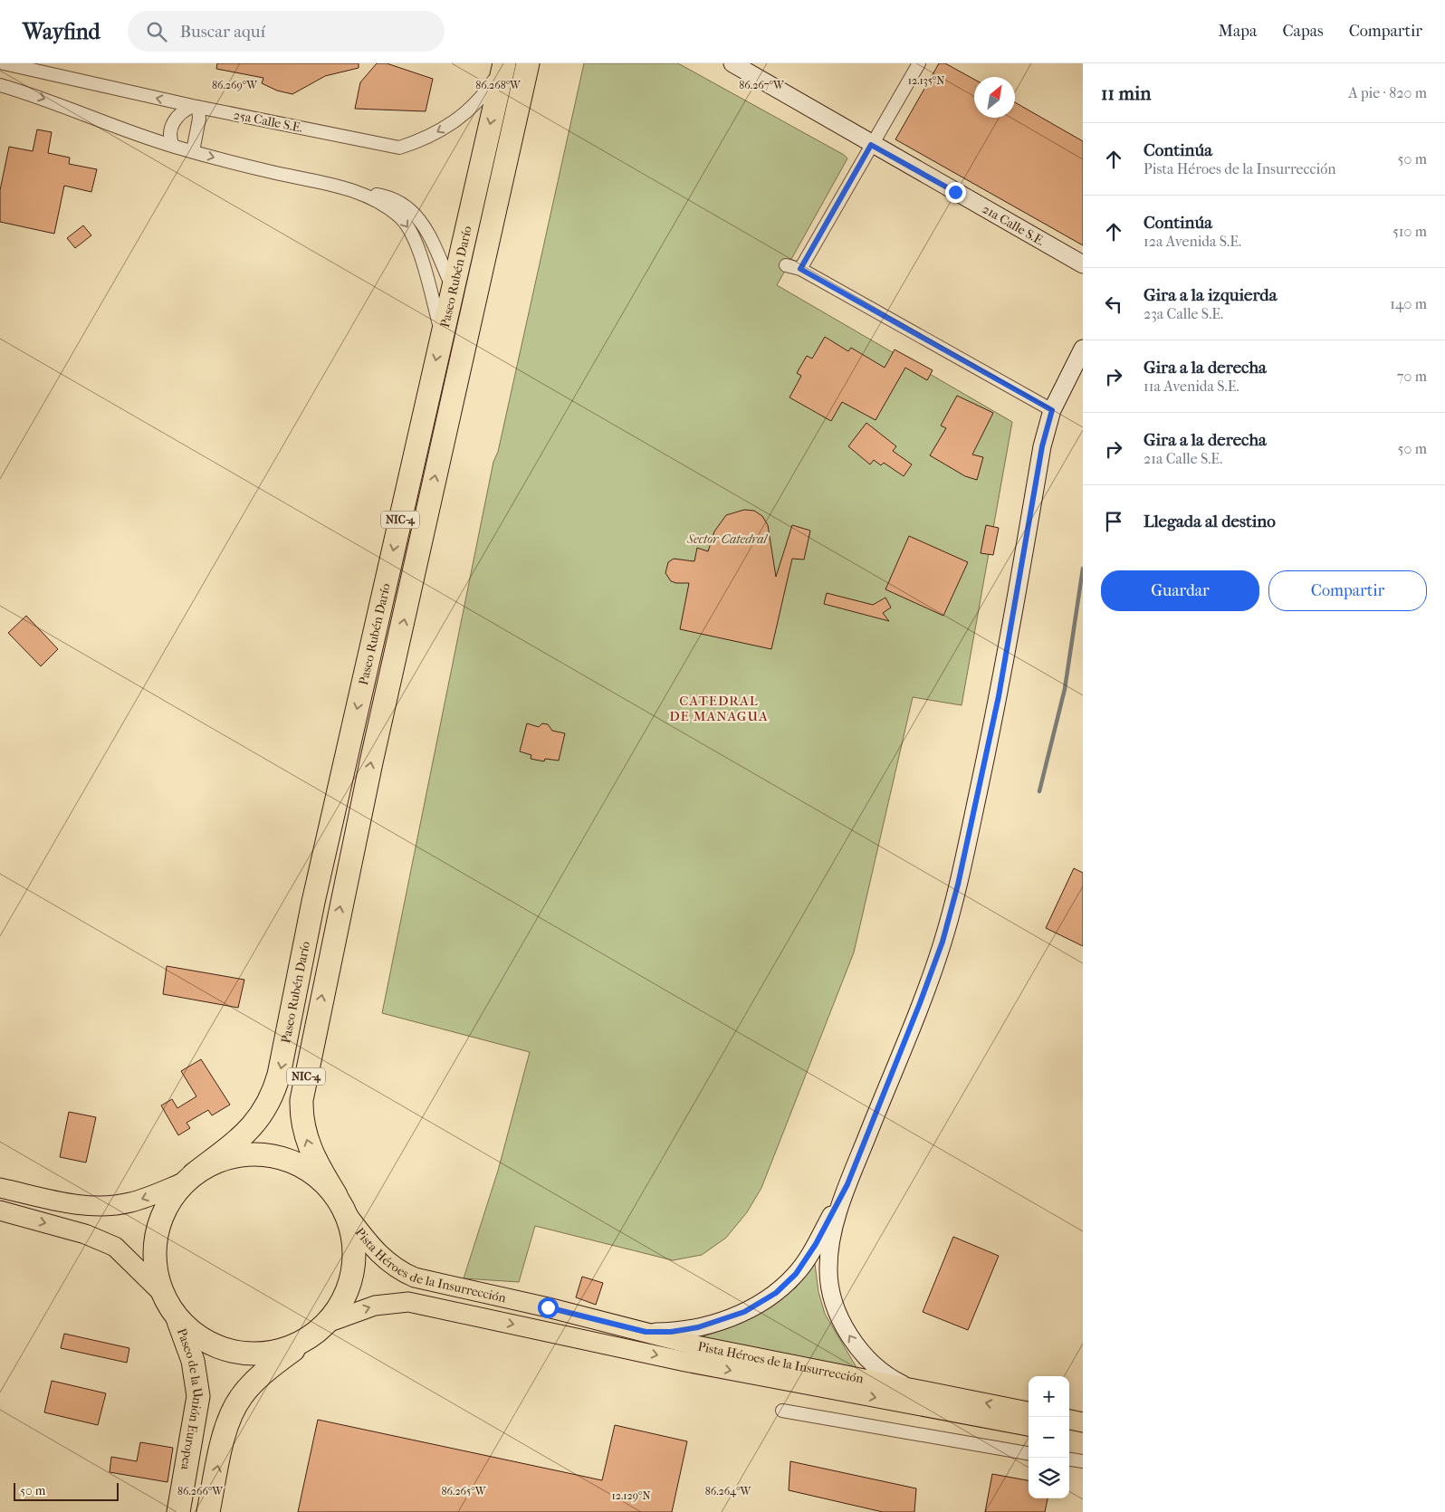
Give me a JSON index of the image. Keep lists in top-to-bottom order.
{
  "streets": {
    "highway": ["Paseo Rubén Darío", "NIC-4", "Paseo de la Unión Europea"],
    "main road": ["Pista Héroes de la Insurrección"],
    "street": ["25a Calle S.E.", "21a Calle S.E."]
  },
  "crossings": [
    ["25a Calle S.E.", "Paseo Rubén Darío"],
    ["Paseo Rubén Darío", "NIC-4"],
    ["Paseo Rubén Darío", "Pista Héroes de la Insurrección"],
    ["NIC-4", "Pista Héroes de la Insurrección"],
    ["NIC-4", "Paseo de la Unión Europea"]
  ],
  "districts": ["CATEDRAL DE MANAGUA"],
  "parks": ["Sector Catedral"],
  "scale_bar": "50 m",
  "north": "top right",
  "page": {
    "header": "Wayfind",
    "search": "Buscar aquí",
    "nav": ["Mapa", "Capas", "Compartir"],
    "heading": ["11 min", "A pie · 820 m"],
    "list": [
      ["Continúa", "Pista Héroes de la Insurrección", "50 m"],
      ["Continúa", "12a Avenida S.E.", "510 m"],
      ["Gira a la izquierda", "23a Calle S.E.", "140 m"],
      ["Gira a la derecha", "11a Avenida S.E.", "70 m"],
      ["Gira a la derecha", "21a Calle S.E.", "50 m"],
      "Llegada al destino"
    ],
    "buttons": ["Guardar", "Compartir"],
    "map_buttons": ["+", "−"],
    "scale": "50 m"
  },
  "coordinates": [
    "12.135°N",
    "86.269°W",
    "86.268°W",
    "86.267°W",
    "86.266°W",
    "86.265°W",
    "86.264°W",
    "12.129°N"
  ]
}
